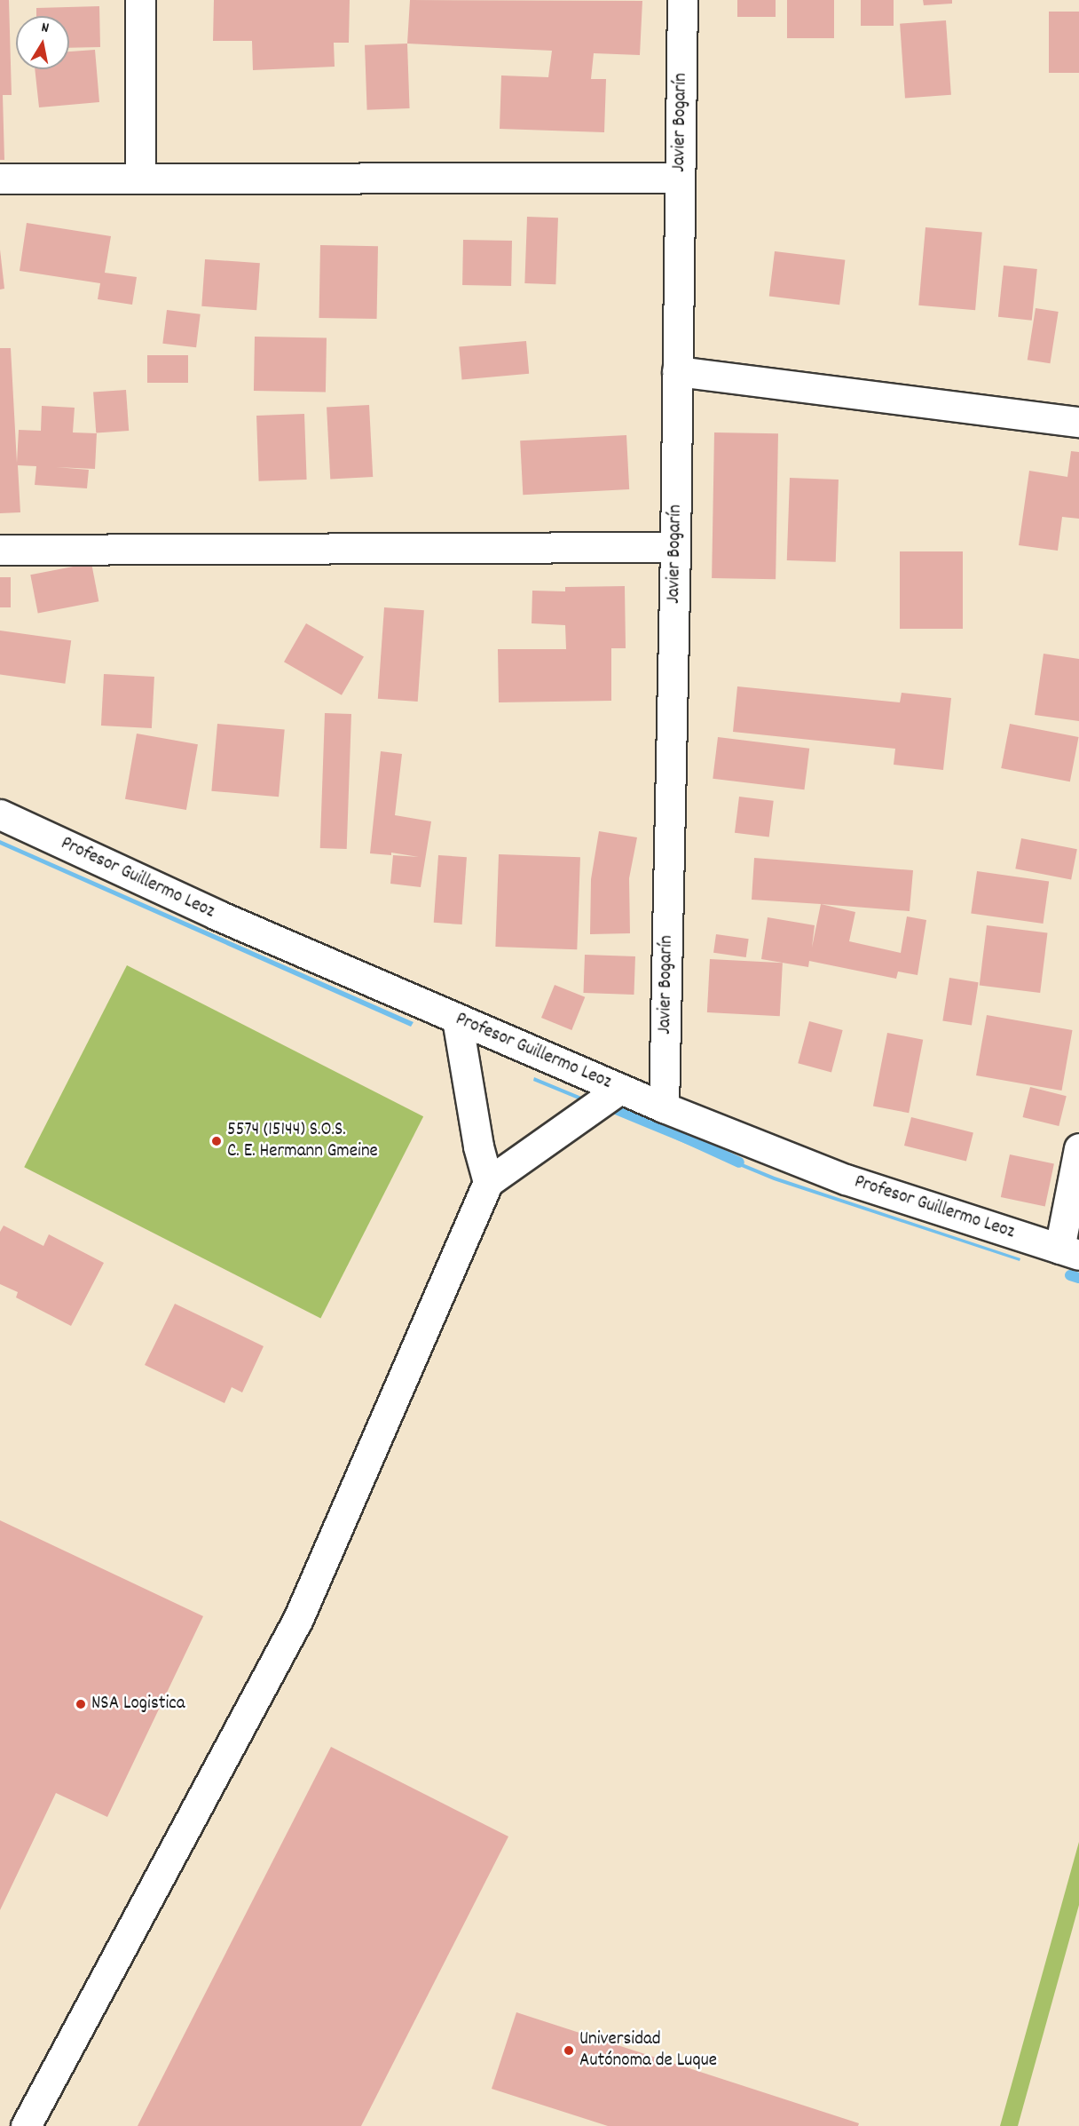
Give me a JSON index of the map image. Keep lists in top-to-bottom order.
{
  "streets": {
    "street": ["Javier Bogarín", "Profesor Guillermo Leoz"]
  },
  "crossings": [
    ["Javier Bogarín", "Profesor Guillermo Leoz"]
  ],
  "places": ["5574 (15144) S.O.S. C. E. Hermann Gmeine", "NSA Logistica", "Universidad Autónoma de Luque"],
  "north": "top"
}
